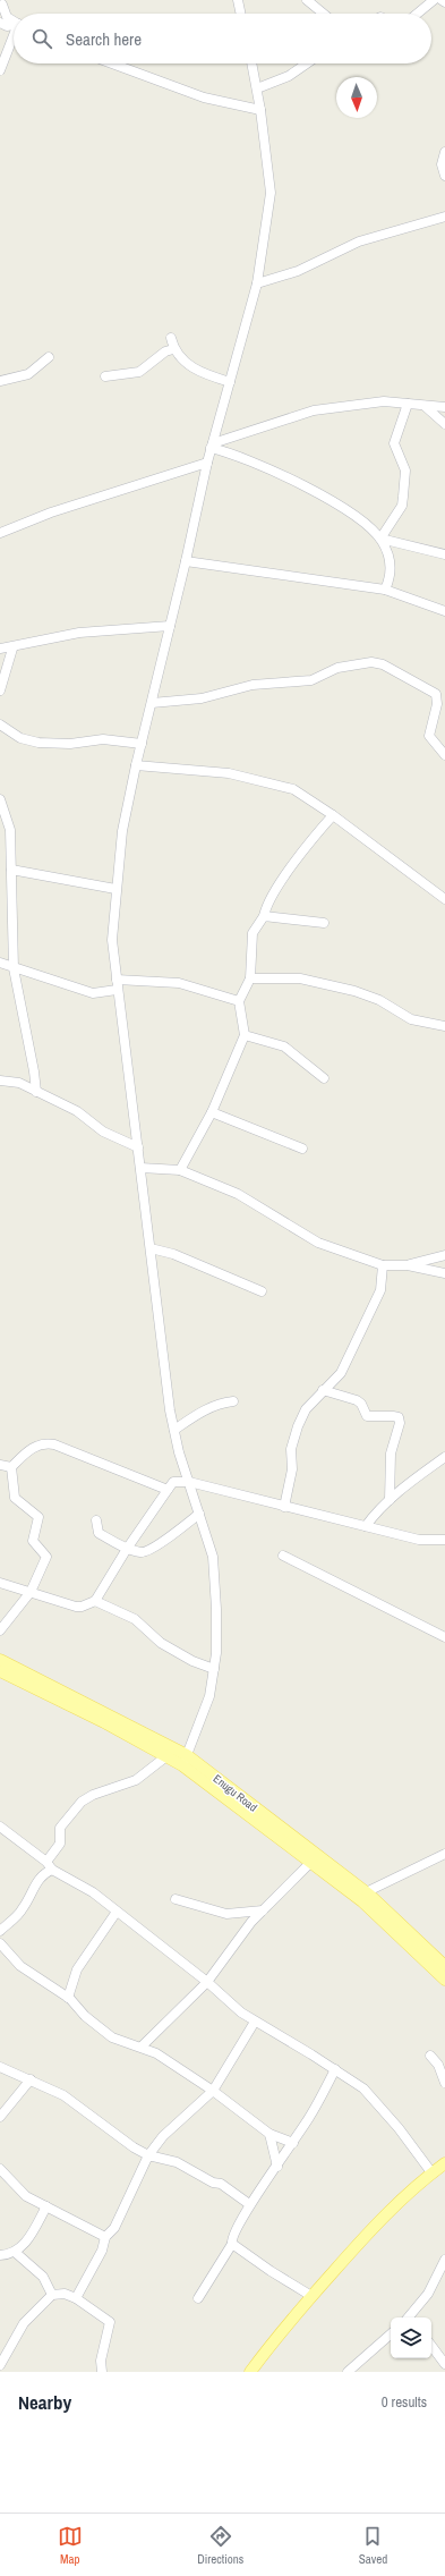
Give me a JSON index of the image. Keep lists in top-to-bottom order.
{
  "streets": {
    "main road": ["Enugu Road"]
  },
  "north": "bottom",
  "page": {
    "search": "Search here",
    "heading": ["Nearby", "0 results"],
    "nav": ["Map", "Directions", "Saved"]
  }
}
